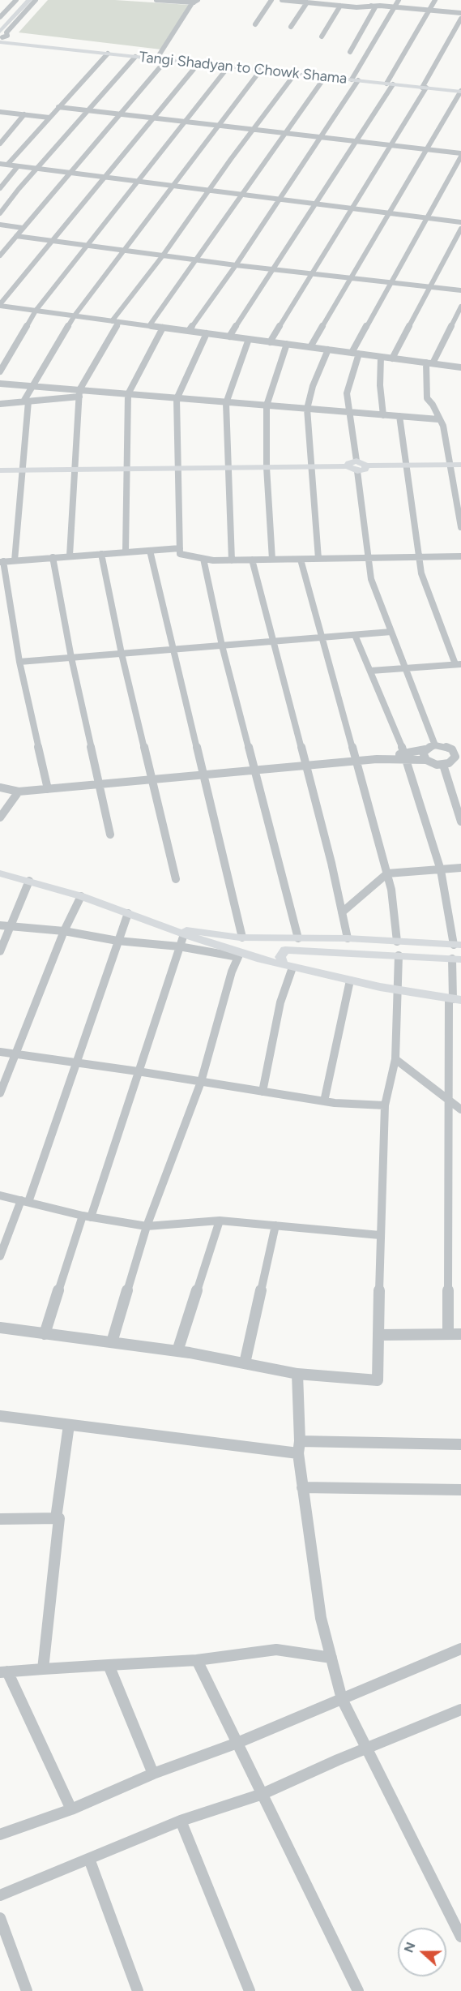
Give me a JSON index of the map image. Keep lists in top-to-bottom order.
{
  "streets": {
    "main road": ["Tangi Shadyan to Chowk Shama"]
  },
  "north": "left"
}
